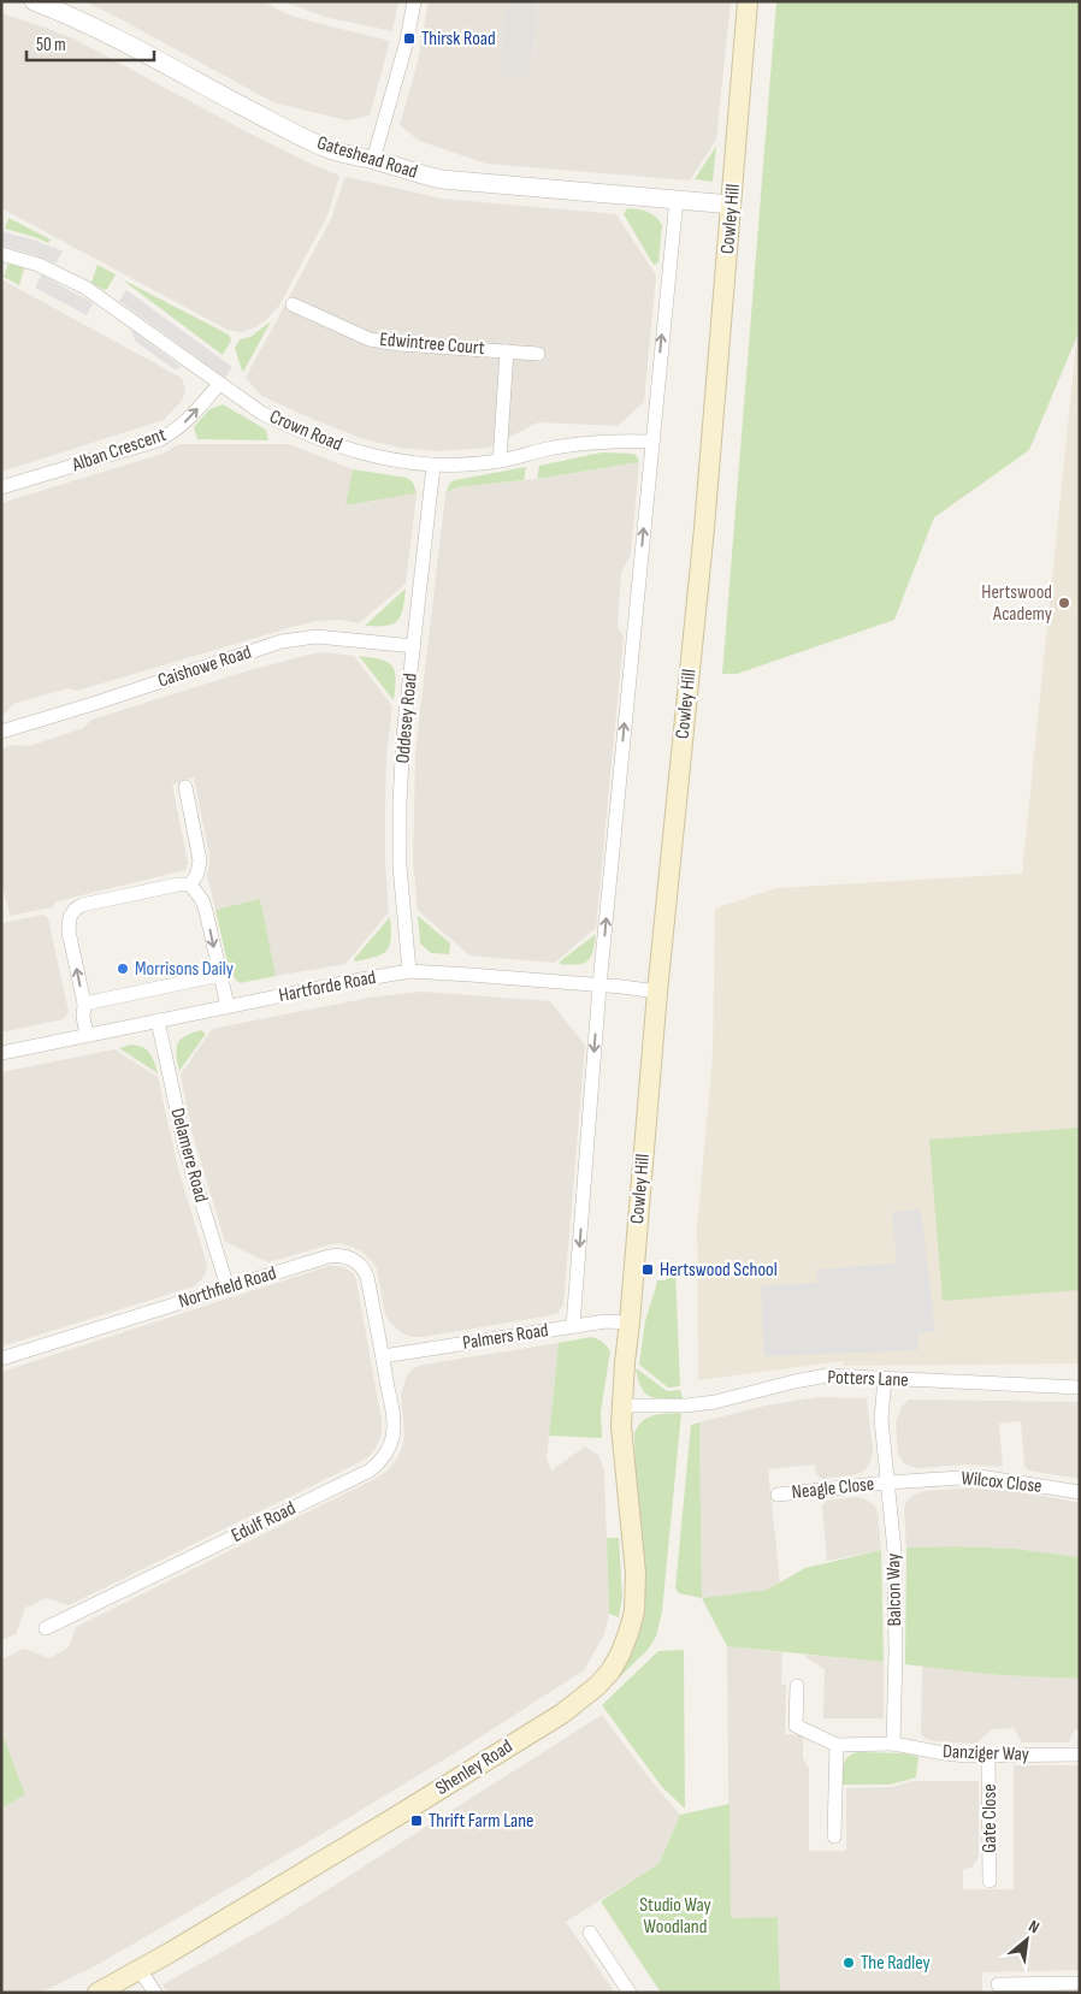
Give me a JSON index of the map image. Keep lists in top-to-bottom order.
{
  "streets": {
    "main road": ["Cowley Hill", "Shenley Road"],
    "street": [
      "Gateshead Road",
      "Edwintree Court",
      "Crown Road",
      "Alban Crescent",
      "Caishowe Road",
      "Oddesey Road",
      "Hartforde Road",
      "Delamere Road",
      "Northfield Road",
      "Palmers Road",
      "Potters Lane",
      "Wilcox Close",
      "Neagle Close",
      "Edulf Road",
      "Balcon Way",
      "Danziger Way",
      "Gate Close"
    ]
  },
  "crossings": [
    ["Gateshead Road", "Cowley Hill"],
    ["Cowley Hill", "Hartforde Road"],
    ["Cowley Hill", "Palmers Road"],
    ["Cowley Hill", "Potters Lane"],
    ["Cowley Hill", "Shenley Road"],
    ["Edwintree Court", "Crown Road"],
    ["Crown Road", "Alban Crescent"],
    ["Crown Road", "Oddesey Road"],
    ["Caishowe Road", "Oddesey Road"],
    ["Oddesey Road", "Hartforde Road"],
    ["Hartforde Road", "Delamere Road"],
    ["Delamere Road", "Northfield Road"],
    ["Northfield Road", "Palmers Road"],
    ["Northfield Road", "Edulf Road"],
    ["Palmers Road", "Edulf Road"],
    ["Potters Lane", "Balcon Way"],
    ["Potters Lane", "Shenley Road"],
    ["Wilcox Close", "Neagle Close"],
    ["Wilcox Close", "Balcon Way"],
    ["Neagle Close", "Balcon Way"],
    ["Balcon Way", "Danziger Way"],
    ["Danziger Way", "Gate Close"]
  ],
  "one_way": ["Alban Crescent"],
  "parks": ["Studio Way Woodland"],
  "places": {
    "transit": ["Thirsk Road", "Hertswood School", "Thrift Farm Lane"],
    "other": ["Hertswood Academy", "Morrisons Daily", "The Radley"]
  },
  "scale_bar": "50 m",
  "north": "top right"
}
